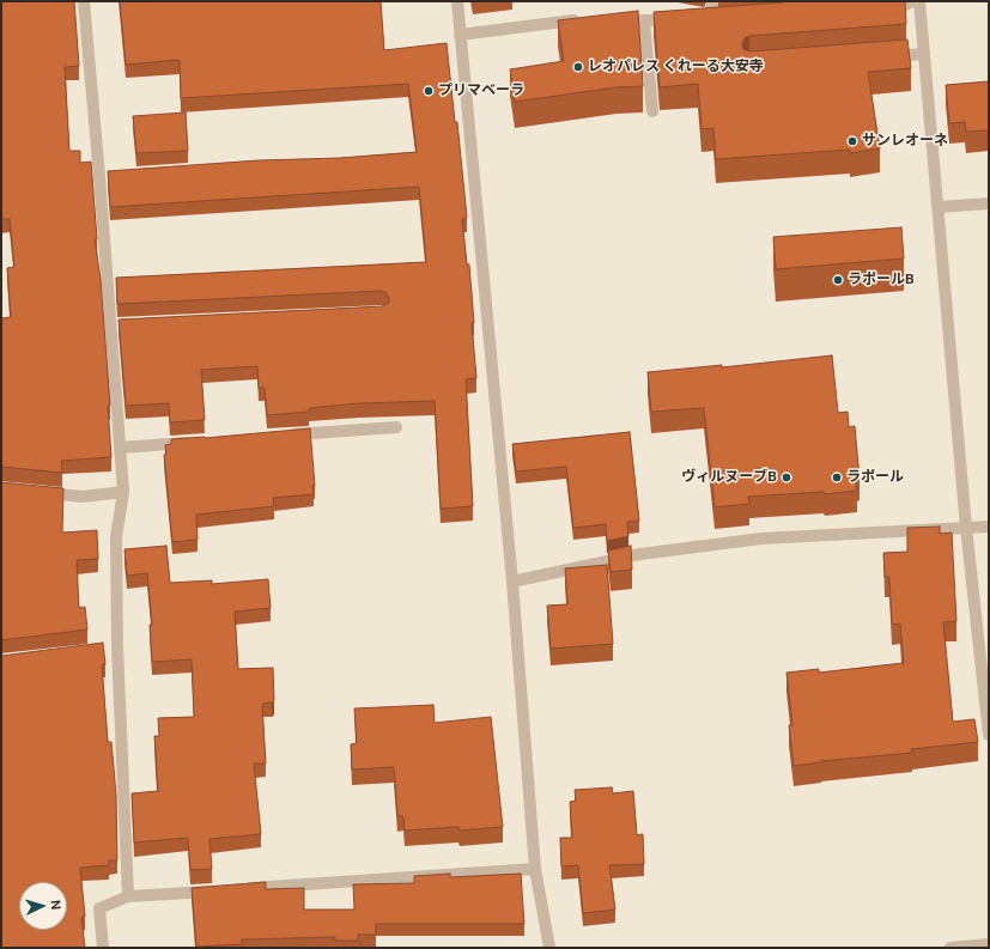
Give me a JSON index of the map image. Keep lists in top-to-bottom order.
{
  "places": [
    "レオパレス くれーる大安寺",
    "プリマベーラ",
    "サンレオーネ",
    "ラポールB",
    "ヴィルヌーブB",
    "ラポール"
  ],
  "north": "right"
}
